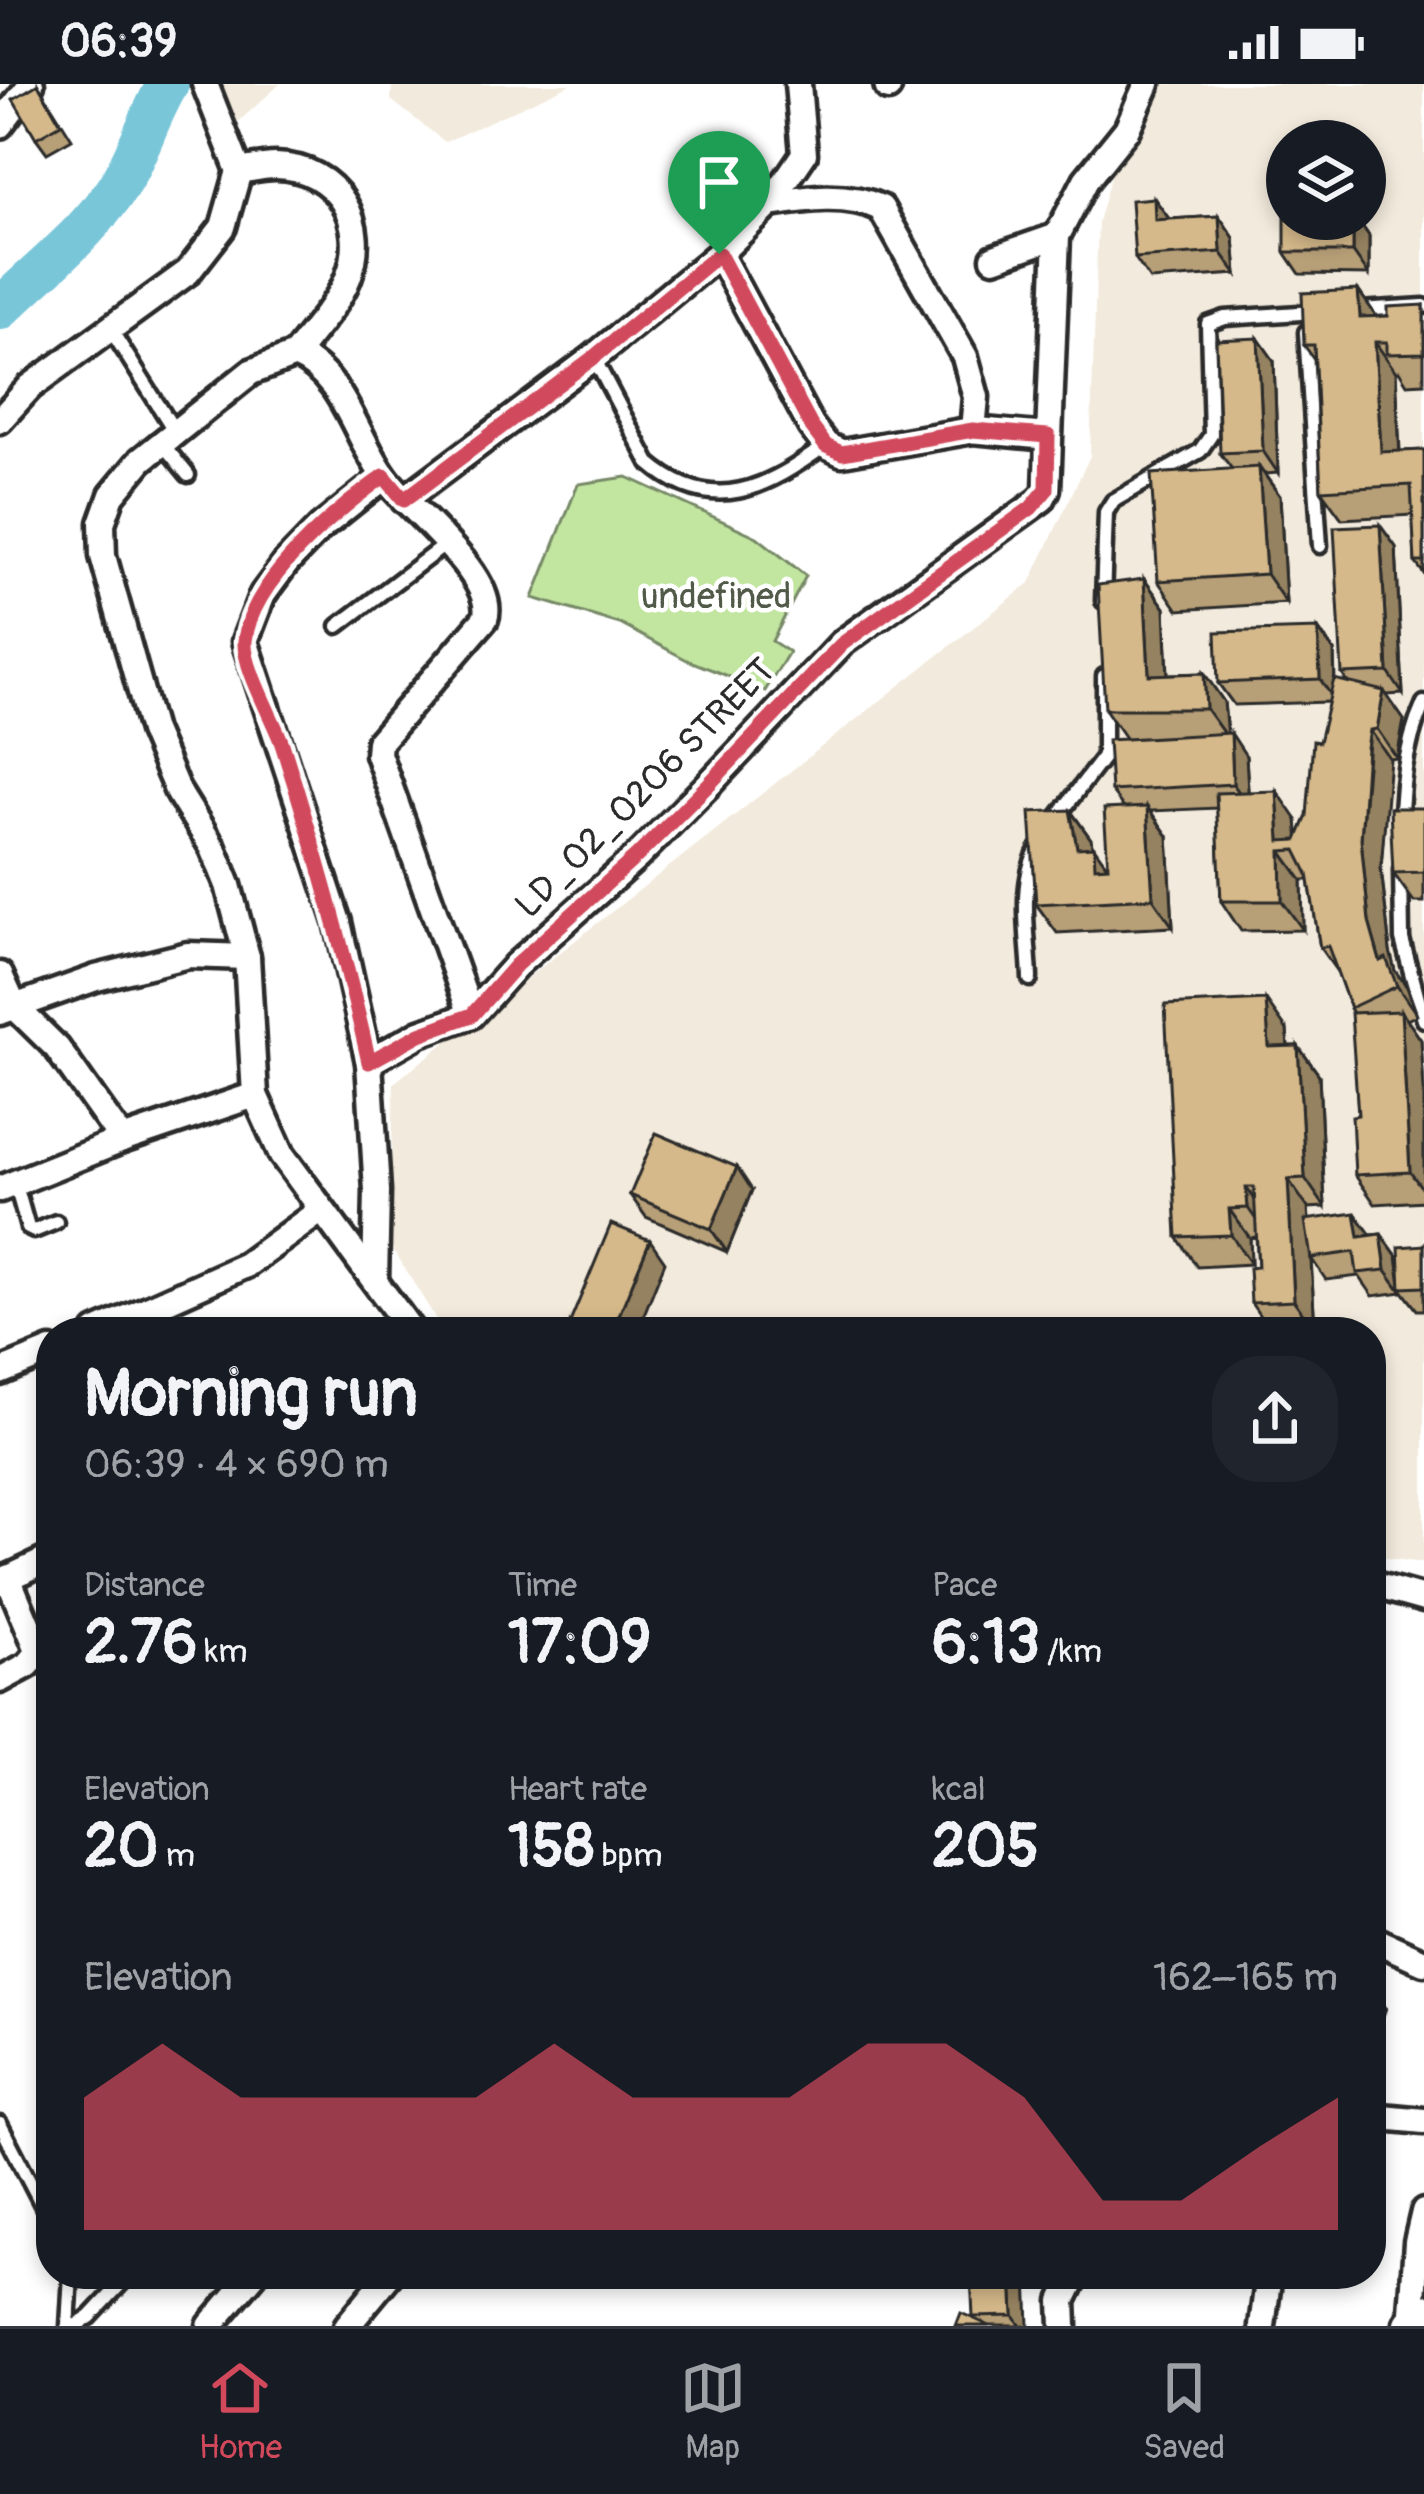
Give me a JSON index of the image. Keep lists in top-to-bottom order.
{
  "streets": {
    "street": ["LD_02_0206 STREET"]
  },
  "parks": ["undefined"],
  "page": {
    "status": "06:39",
    "heading": ["Morning run", "06:39 · 4 × 690 m"],
    "stats": [
      ["Distance", "2.76 km"],
      ["Time", "17:09"],
      ["Pace", "6:13 /km"],
      ["Elevation", "20 m"],
      ["Heart rate", "158 bpm"],
      ["kcal", "205"]
    ],
    "chart": ["Elevation", "162–165 m"],
    "tabs": ["Home", "Map", "Saved"]
  }
}
